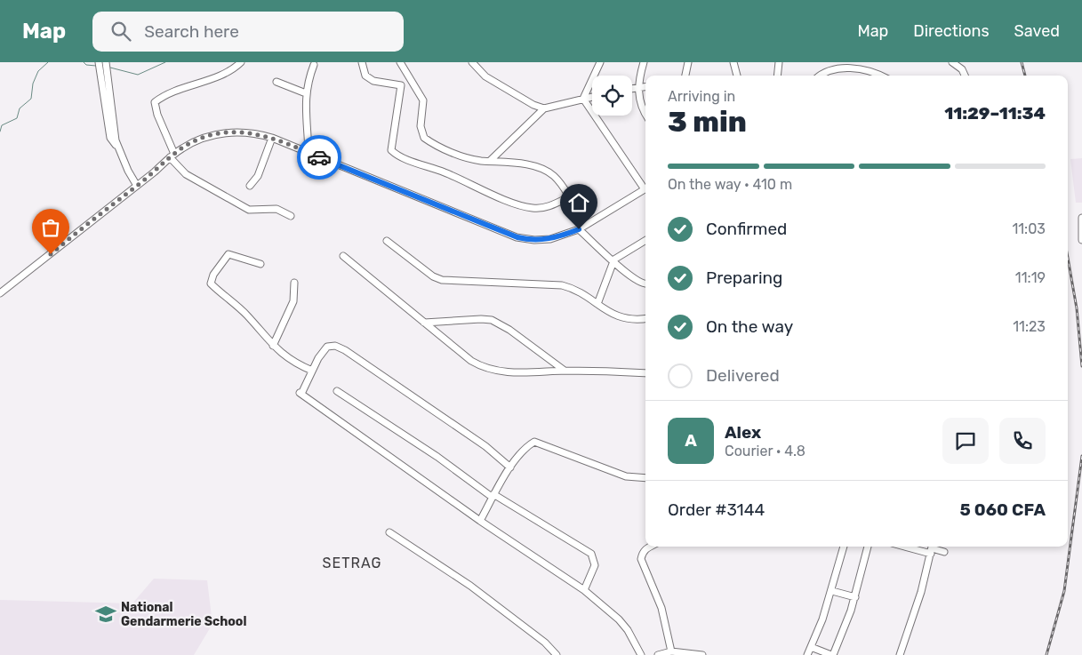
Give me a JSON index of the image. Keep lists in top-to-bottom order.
{
  "districts": ["SETRAG"],
  "places": {
    "school or university": ["National Gendarmerie School"]
  },
  "page": {
    "header": "Map",
    "search": "Search here",
    "nav": ["Map", "Directions", "Saved"],
    "heading": ["3 min", "Arriving in", "11:29–11:34"],
    "panel": [
      "Alex",
      "Courier · 4.8",
      "Order #3144",
      "5 060 CFA"
    ],
    "bar": "On the way · 410 m",
    "list": [
      ["Confirmed", "11:03"],
      ["Preparing", "11:19"],
      ["On the way", "11:23"],
      "Delivered"
    ],
    "round": "A"
  }
}
